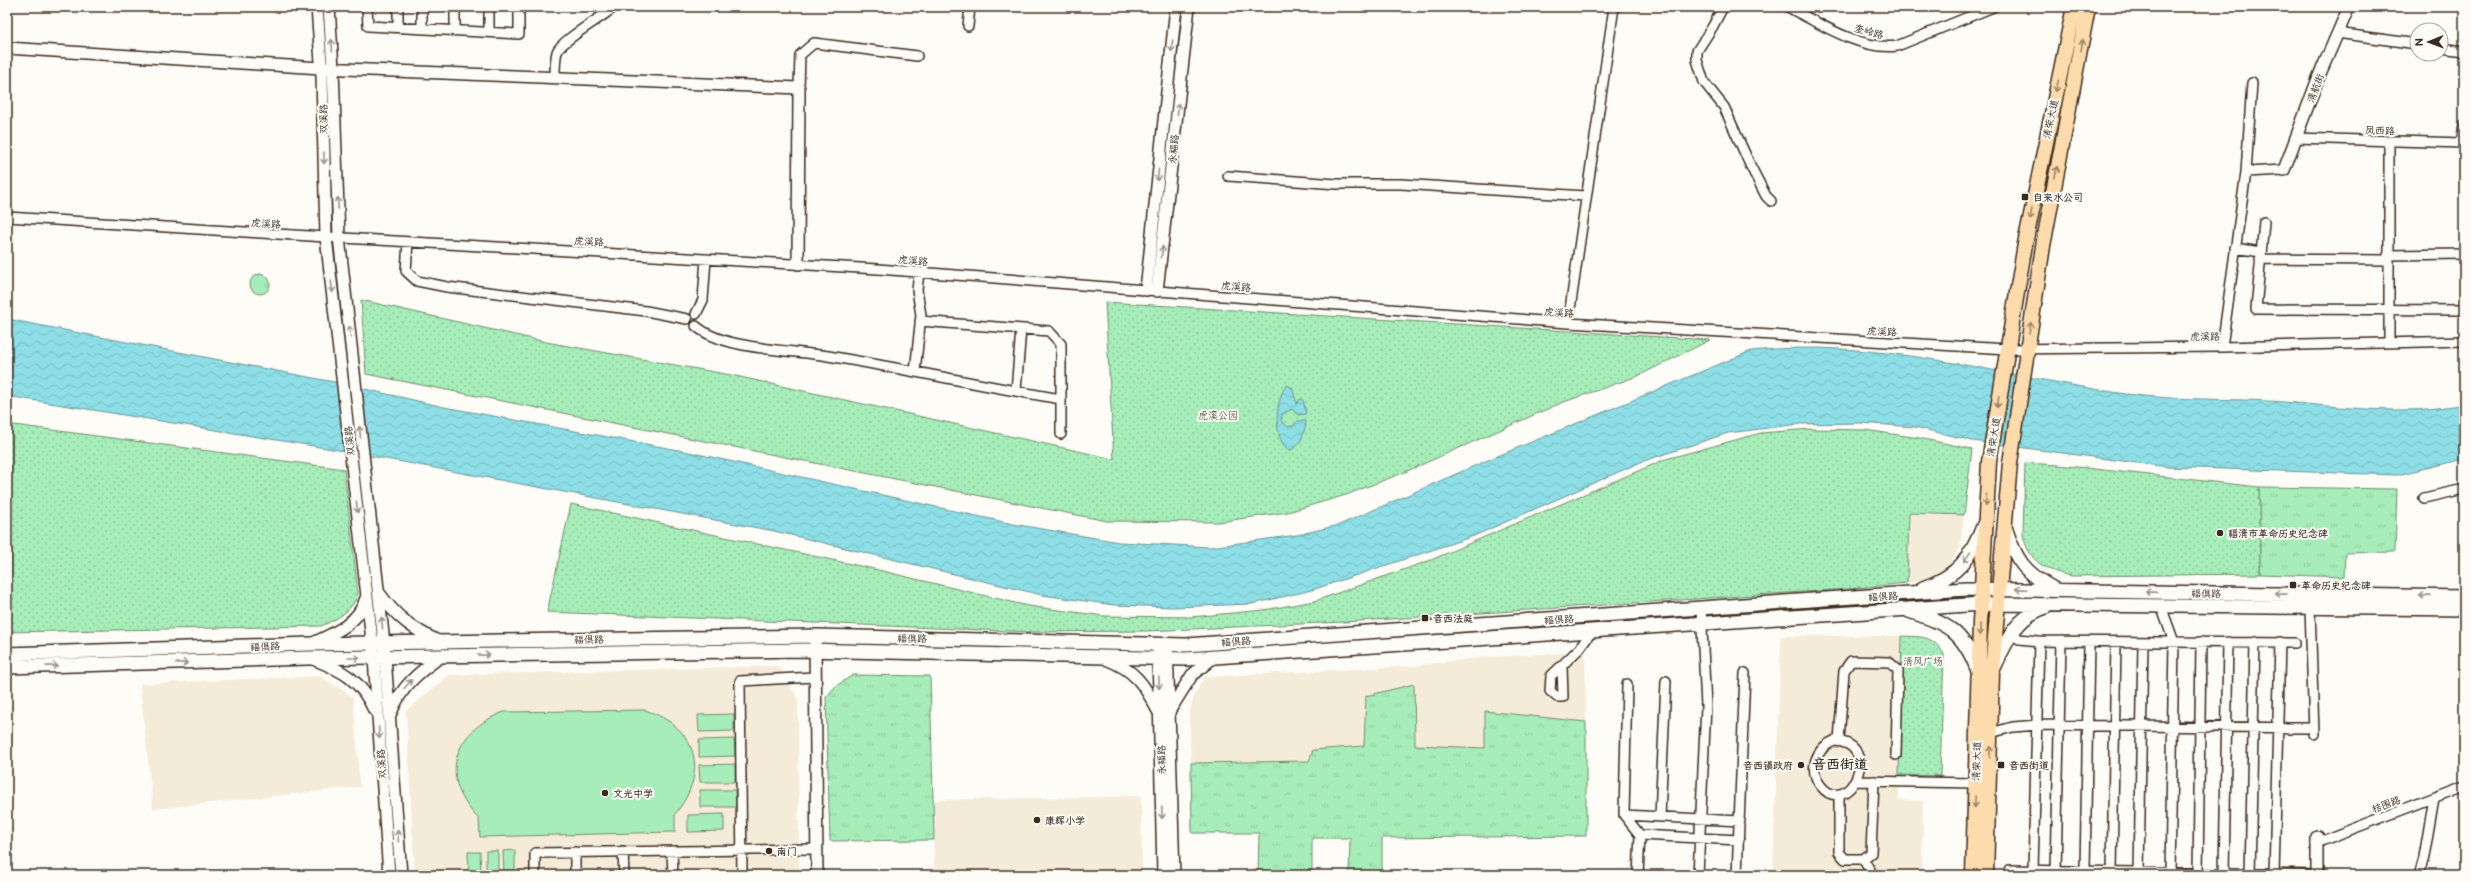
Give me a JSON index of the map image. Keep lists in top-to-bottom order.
{
  "streets": {
    "main road": ["清荣大道", "福俱路"],
    "street": [
      "奎岭路",
      "清航街",
      "双溪路",
      "凤西路",
      "永福路",
      "虎溪路",
      "桔围路"
    ]
  },
  "crossings": [
    ["清航街", "凤西路"],
    ["双溪路", "虎溪路"],
    ["双溪路", "福俱路"],
    ["清荣大道", "虎溪路"],
    ["清荣大道", "福俱路"],
    ["永福路", "虎溪路"],
    ["永福路", "福俱路"]
  ],
  "districts": ["音西街道"],
  "parks": ["虎溪公园", "清风广场"],
  "places": {
    "transit": [
      "自来水公司",
      "革命历史纪念碑",
      "音西法庭",
      "音西街道"
    ],
    "other": [
      "福清市革命历史纪念碑",
      "音西镇政府",
      "文光中学",
      "康辉小学",
      "南门"
    ]
  },
  "north": "left"
}
